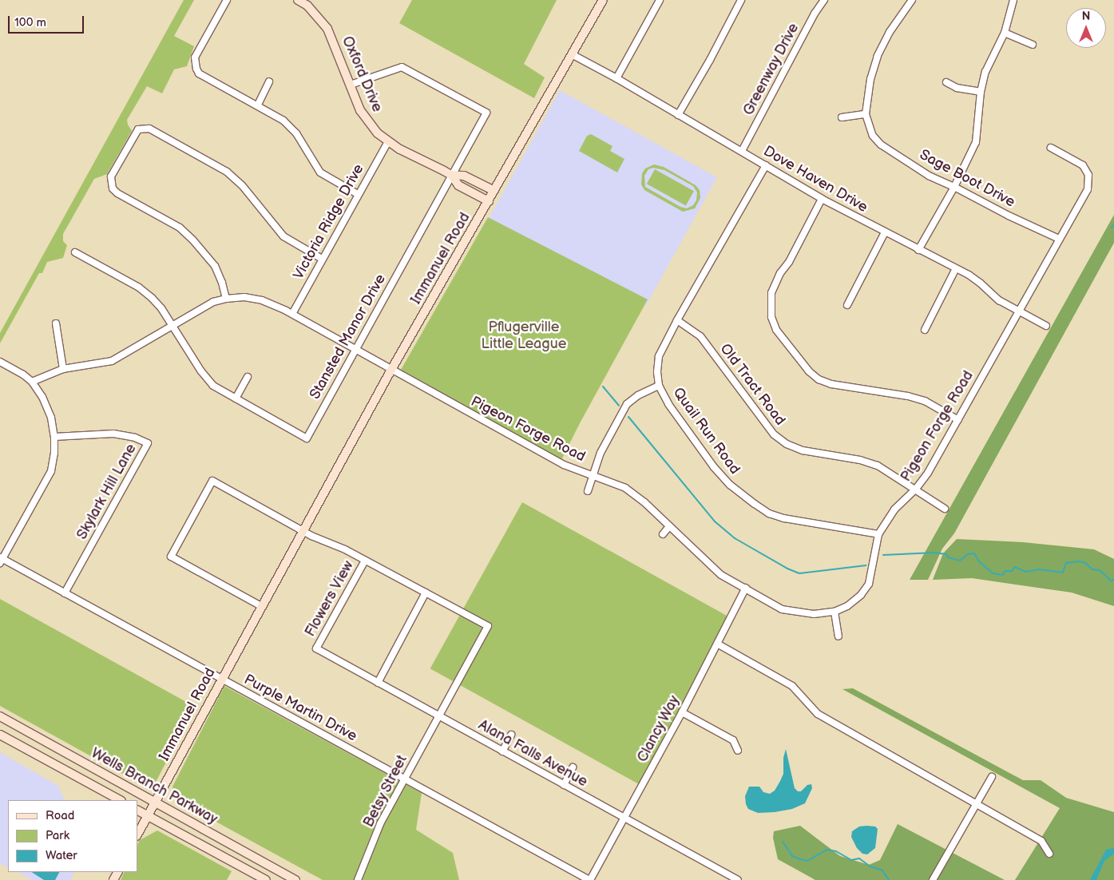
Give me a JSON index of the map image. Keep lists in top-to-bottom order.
{
  "streets": {
    "street": [
      "Greenway Drive",
      "Oxford Drive",
      "Sage Boot Drive",
      "Dove Haven Drive",
      "Victoria Ridge Drive",
      "Immanuel Road",
      "Stansted Manor Drive",
      "Old Tract Road",
      "Pigeon Forge Road",
      "Quail Run Road",
      "Skylark Hill Lane",
      "Flowers View",
      "Purple Martin Drive",
      "Clancy Way",
      "Alana Falls Avenue",
      "Wells Branch Parkway",
      "Betsy Street"
    ]
  },
  "crossings": [
    ["Greenway Drive", "Dove Haven Drive"],
    ["Oxford Drive", "Victoria Ridge Drive"],
    ["Oxford Drive", "Stansted Manor Drive"],
    ["Sage Boot Drive", "Pigeon Forge Road"],
    ["Dove Haven Drive", "Immanuel Road"],
    ["Dove Haven Drive", "Pigeon Forge Road"],
    ["Dove Haven Drive", "Quail Run Road"],
    ["Victoria Ridge Drive", "Pigeon Forge Road"],
    ["Immanuel Road", "Pigeon Forge Road"],
    ["Immanuel Road", "Purple Martin Drive"],
    ["Immanuel Road", "Wells Branch Parkway"],
    ["Stansted Manor Drive", "Pigeon Forge Road"],
    ["Old Tract Road", "Pigeon Forge Road"],
    ["Old Tract Road", "Quail Run Road"],
    ["Pigeon Forge Road", "Quail Run Road"],
    ["Pigeon Forge Road", "Clancy Way"],
    ["Skylark Hill Lane", "Purple Martin Drive"],
    ["Flowers View", "Alana Falls Avenue"],
    ["Purple Martin Drive", "Clancy Way"],
    ["Purple Martin Drive", "Betsy Street"],
    ["Clancy Way", "Alana Falls Avenue"],
    ["Alana Falls Avenue", "Betsy Street"]
  ],
  "parks": ["Pflugerville Little League"],
  "legend": ["Road", "Park", "Water"],
  "scale_bar": "100 m",
  "north": "top"
}
